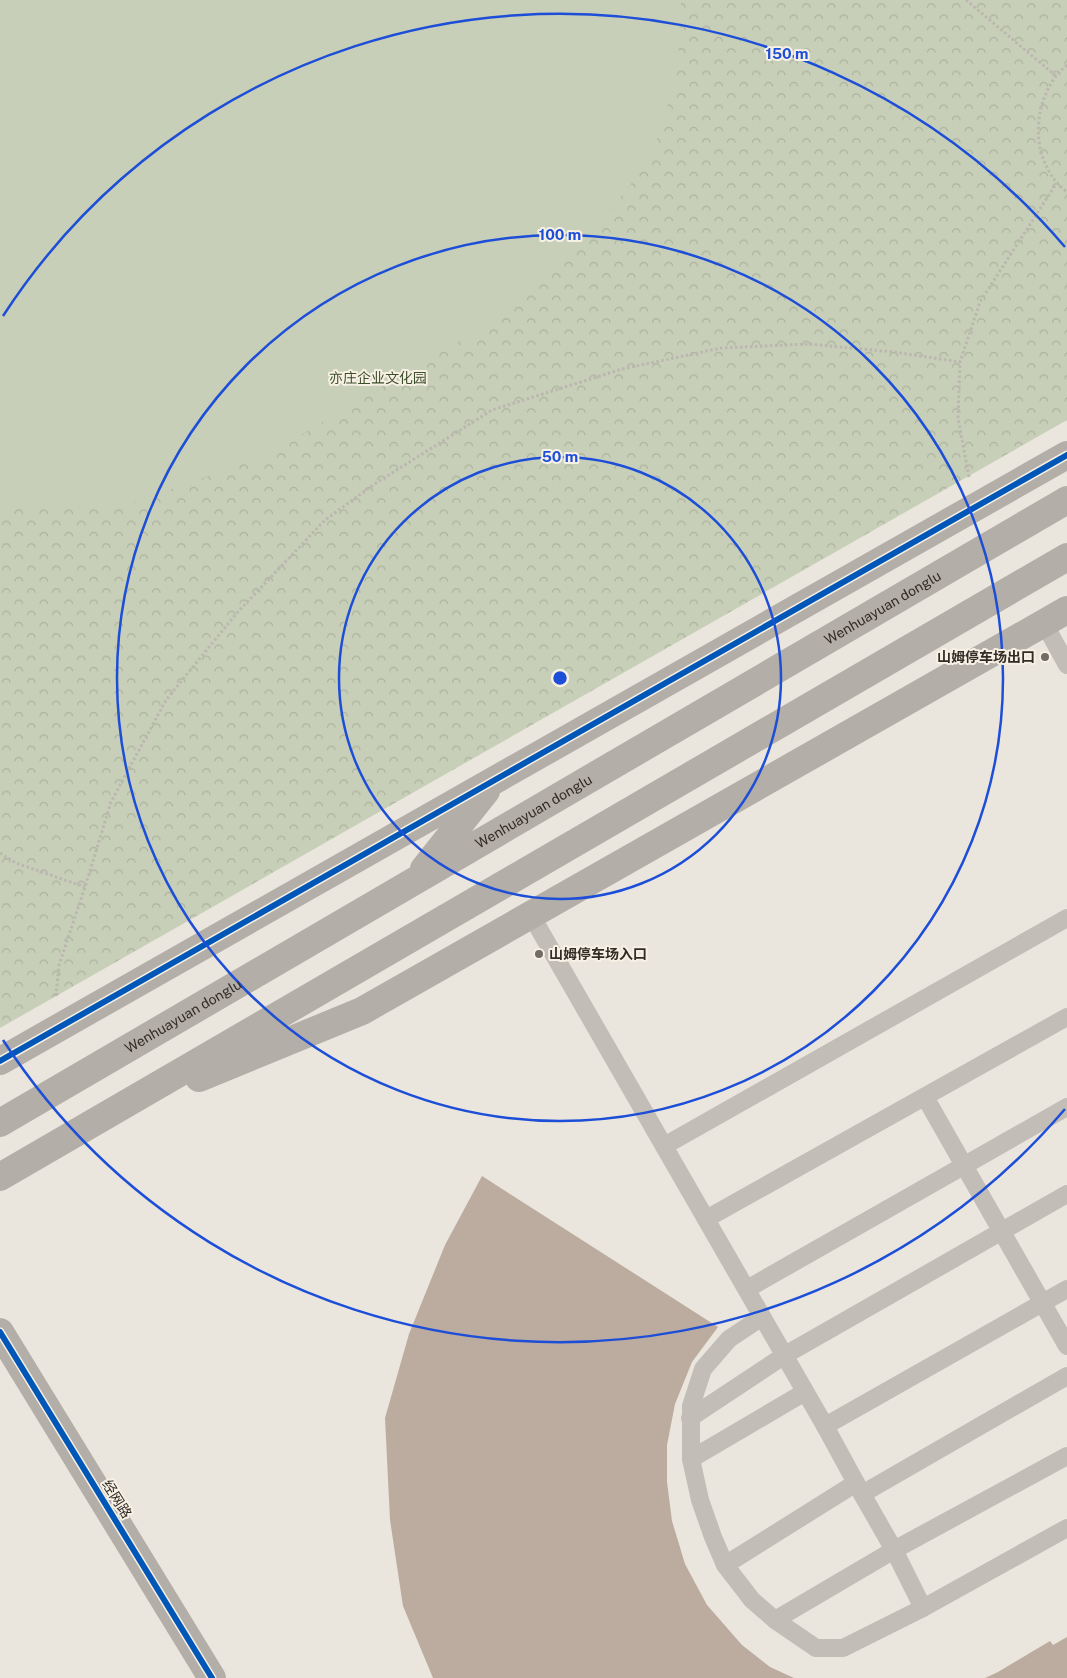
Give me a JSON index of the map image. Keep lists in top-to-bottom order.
{
  "streets": {
    "street": ["Wenhuayuan donglu", "经网路"]
  },
  "parks": ["亦庄企业文化园"],
  "places": ["山姆停车场出口", "山姆停车场入口"],
  "rings": ["150 m", "100 m", "50 m"]
}
